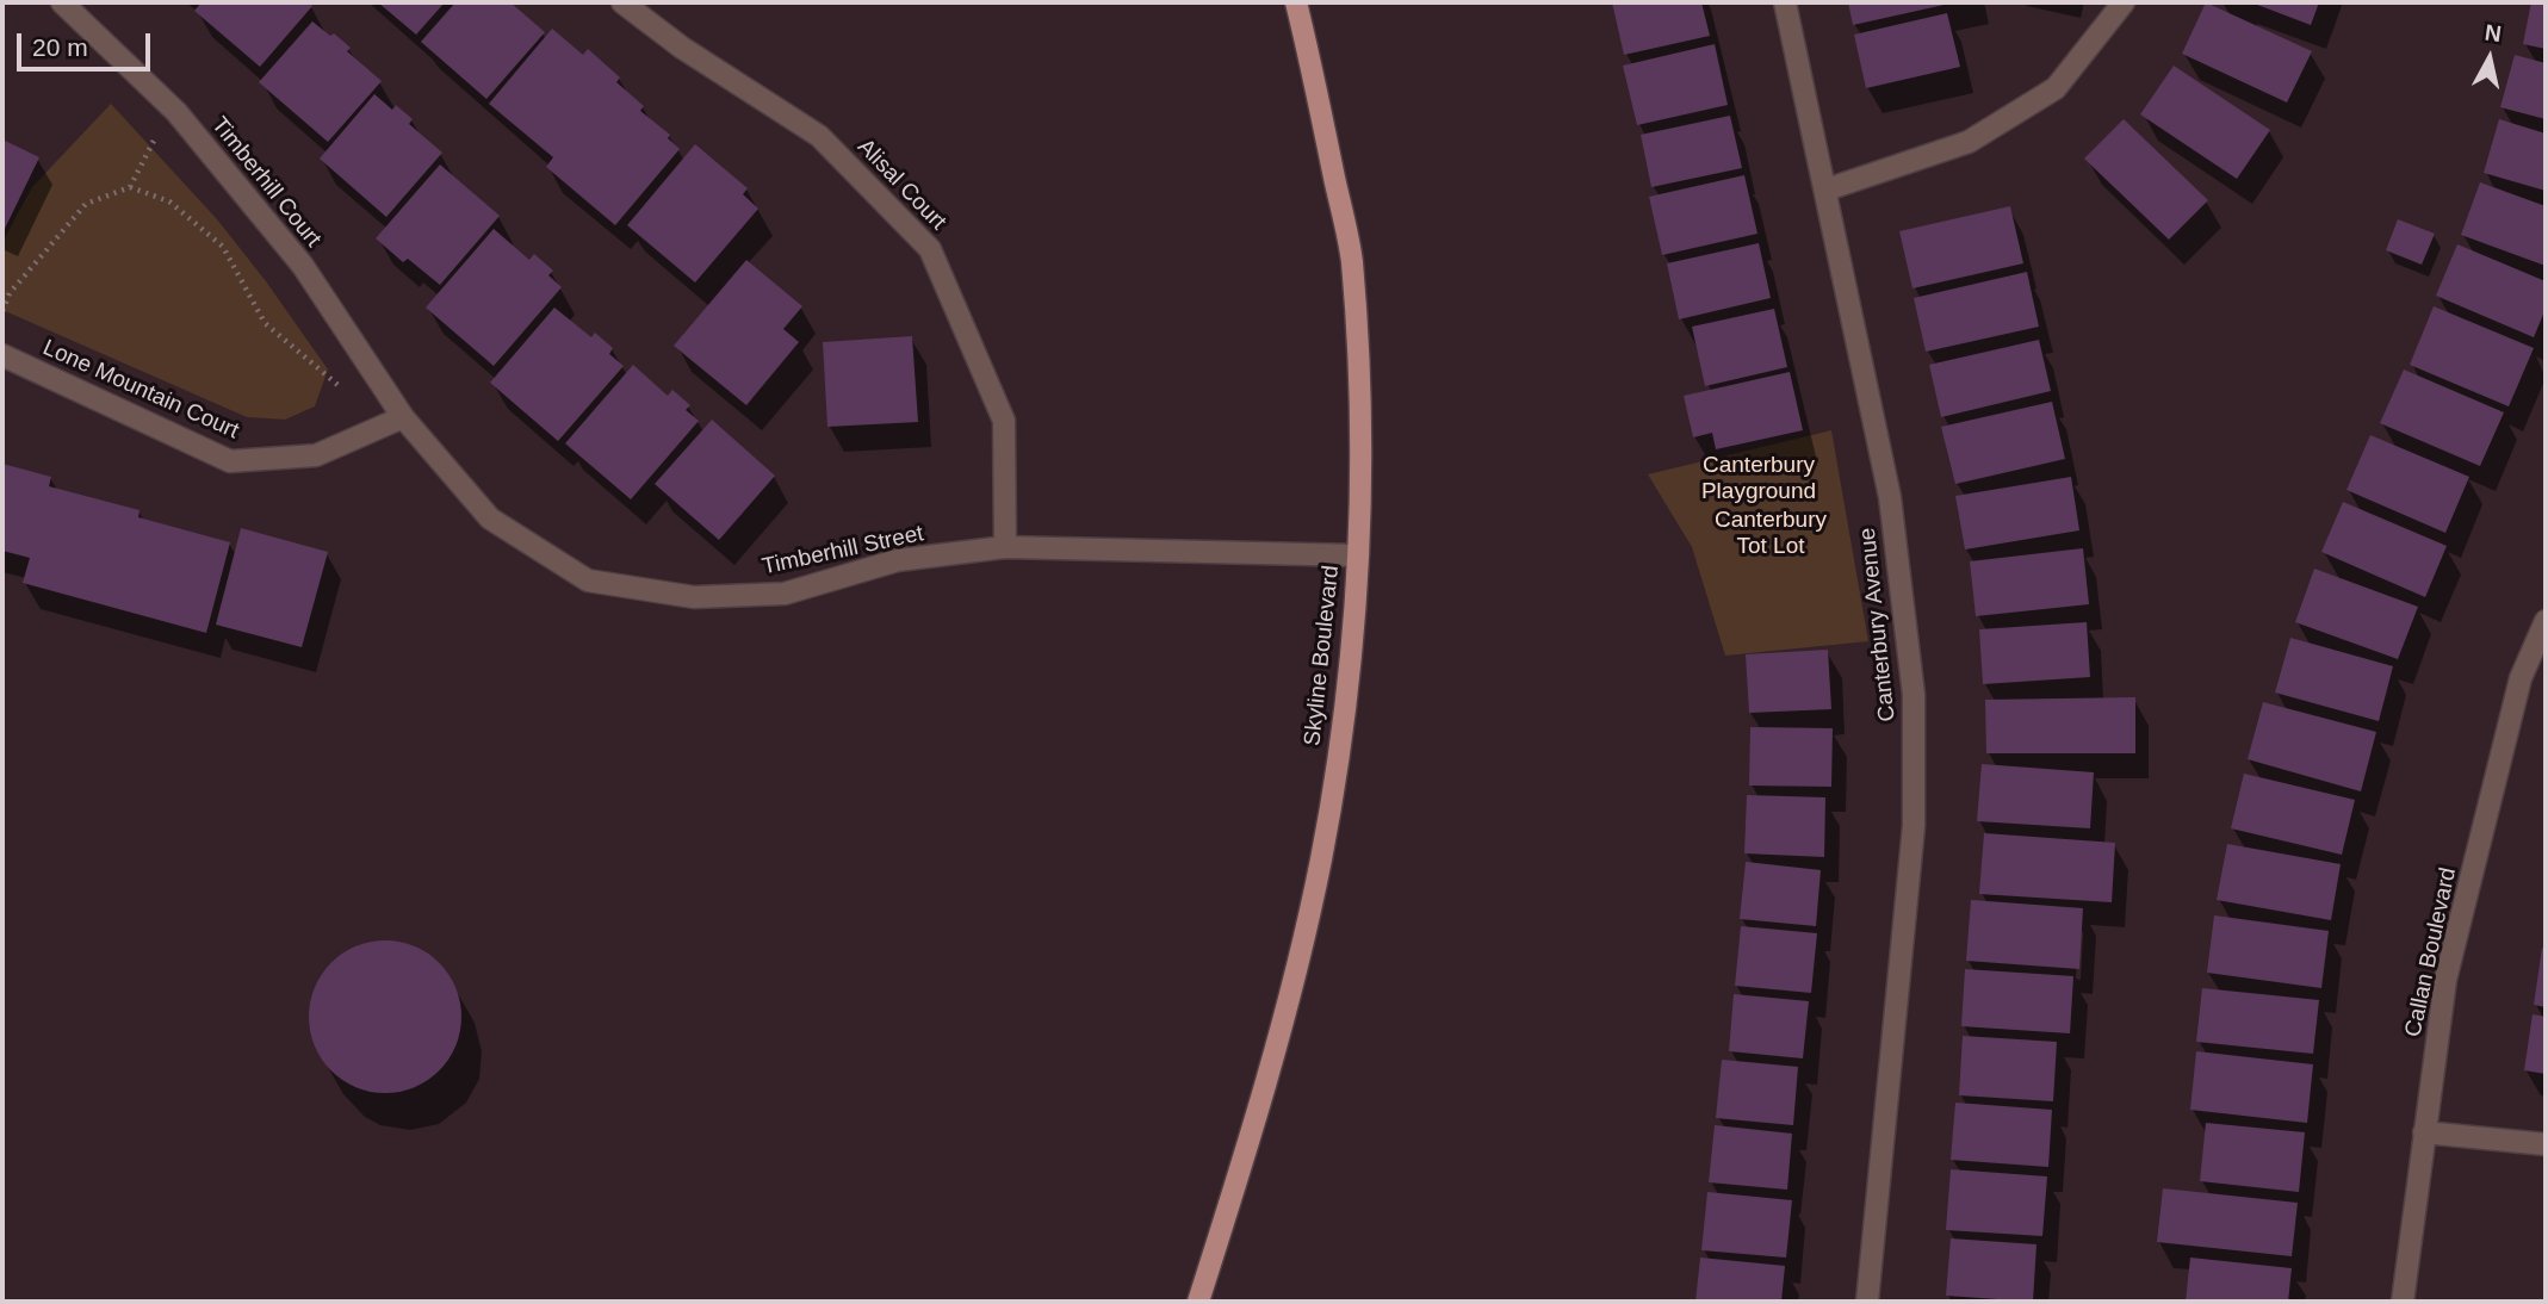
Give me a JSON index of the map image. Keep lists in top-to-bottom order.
{
  "streets": {
    "main road": ["Skyline Boulevard"],
    "street": [
      "Timberhill Court",
      "Alisal Court",
      "Lone Mountain Court",
      "Timberhill Street",
      "Canterbury Avenue",
      "Callan Boulevard"
    ]
  },
  "crossings": [
    ["Timberhill Court", "Lone Mountain Court"],
    ["Timberhill Court", "Timberhill Street"],
    ["Alisal Court", "Timberhill Street"],
    ["Lone Mountain Court", "Timberhill Street"],
    ["Timberhill Street", "Skyline Boulevard"]
  ],
  "parks": ["Canterbury Playground", "Canterbury Tot Lot"],
  "scale_bar": "20 m",
  "north": "top"
}
